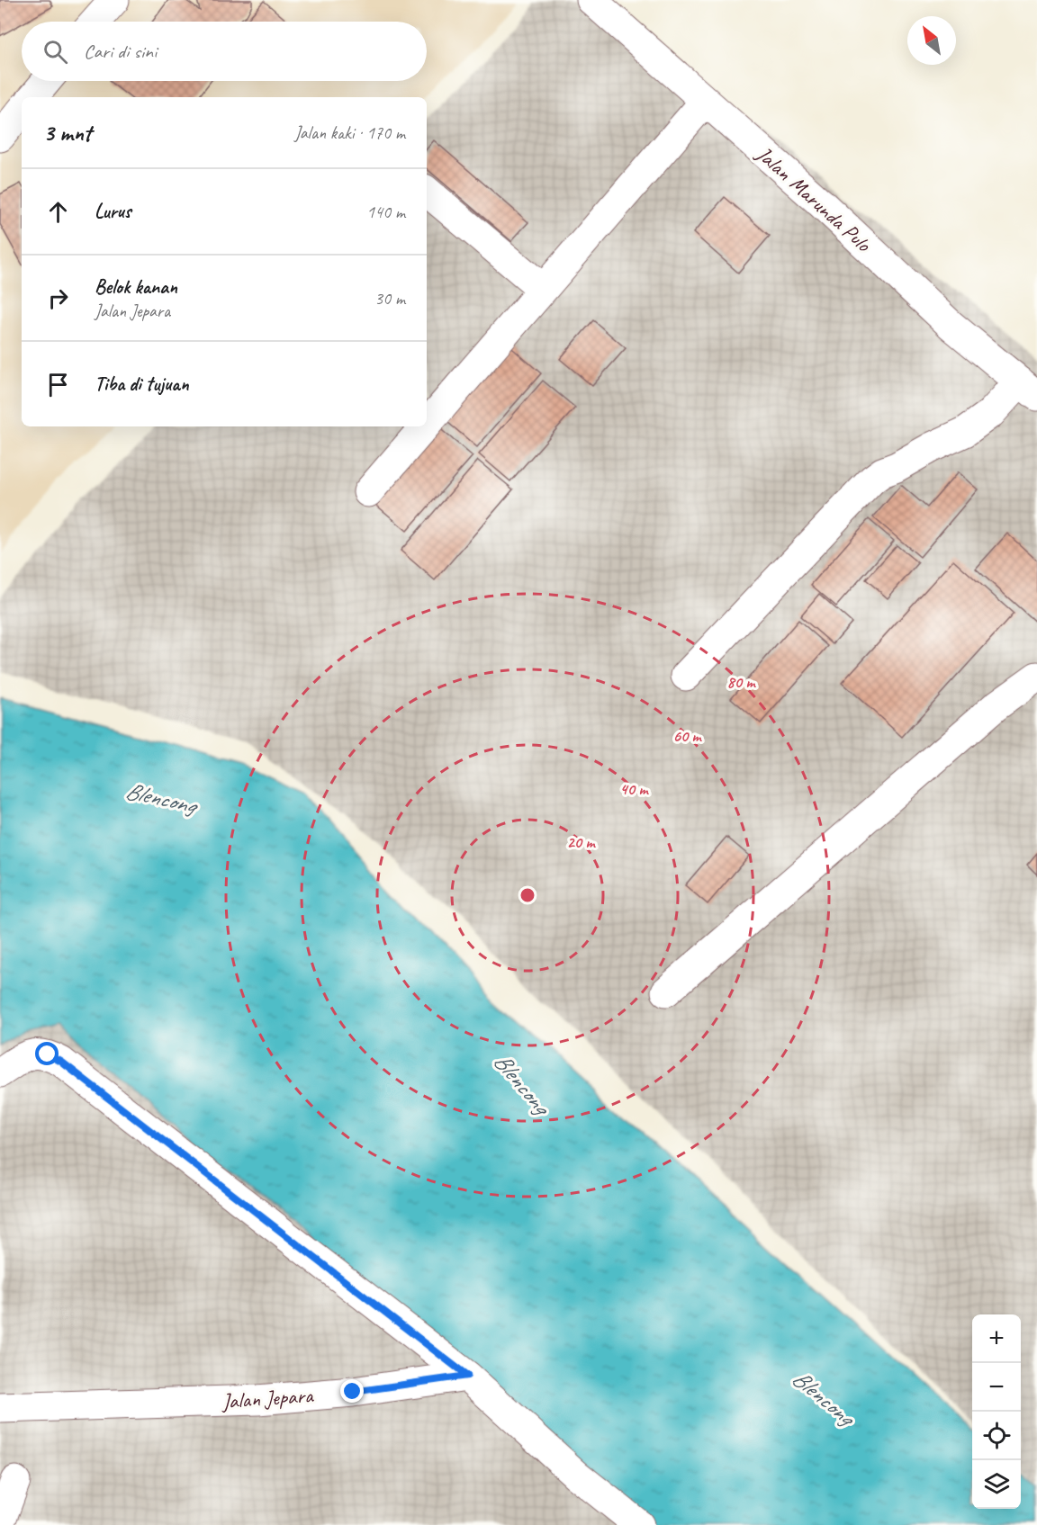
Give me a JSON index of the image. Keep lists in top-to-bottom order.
{
  "streets": {
    "street": ["Jalan Marunda Pulo", "Jalan Jepara"]
  },
  "water": ["Blencong"],
  "north": "top left",
  "page": {
    "search": "Cari di sini",
    "heading": ["3 mnt", "Jalan kaki · 170 m"],
    "list": [
      ["Lurus", "140 m"],
      ["Belok kanan", "Jalan Jepara", "30 m"],
      "Tiba di tujuan"
    ],
    "map_buttons": ["+", "−"]
  },
  "rings": [
    "80 m",
    "60 m",
    "40 m",
    "20 m"
  ]
}
